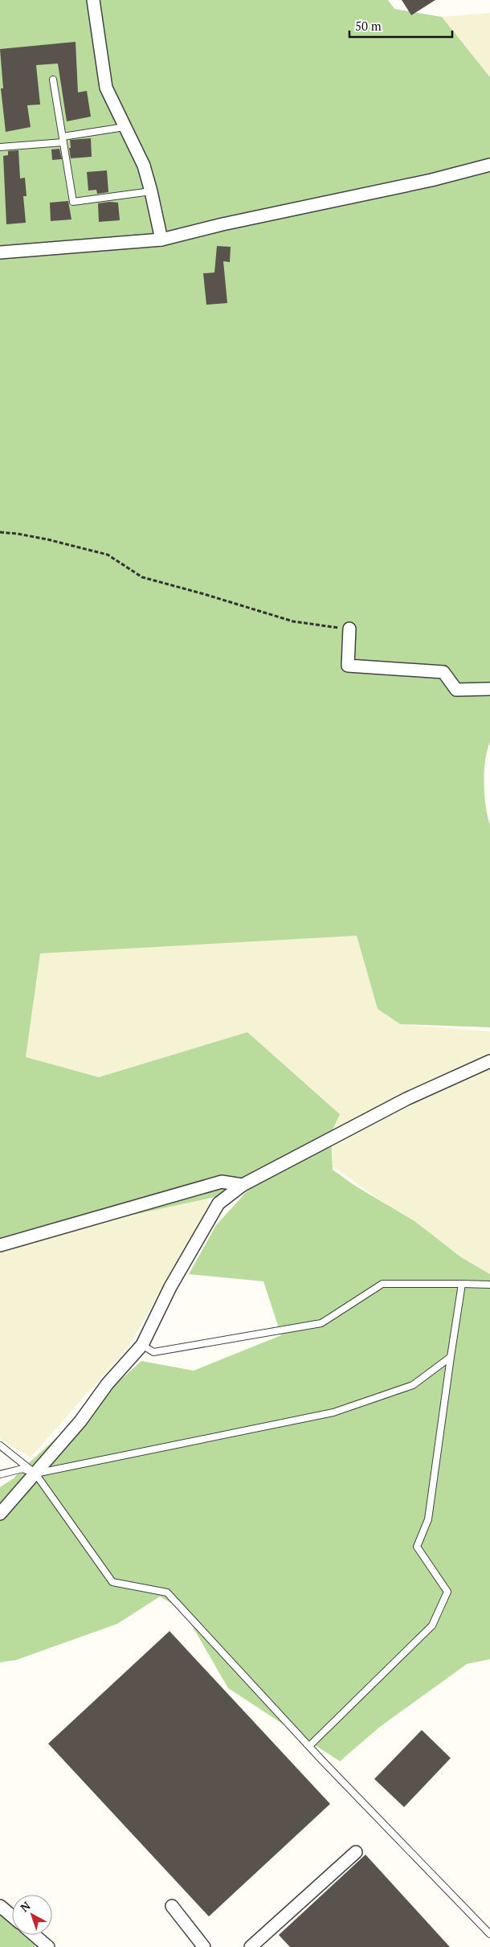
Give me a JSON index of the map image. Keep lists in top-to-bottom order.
{
  "scale_bar": "50 m",
  "north": "top left"
}
